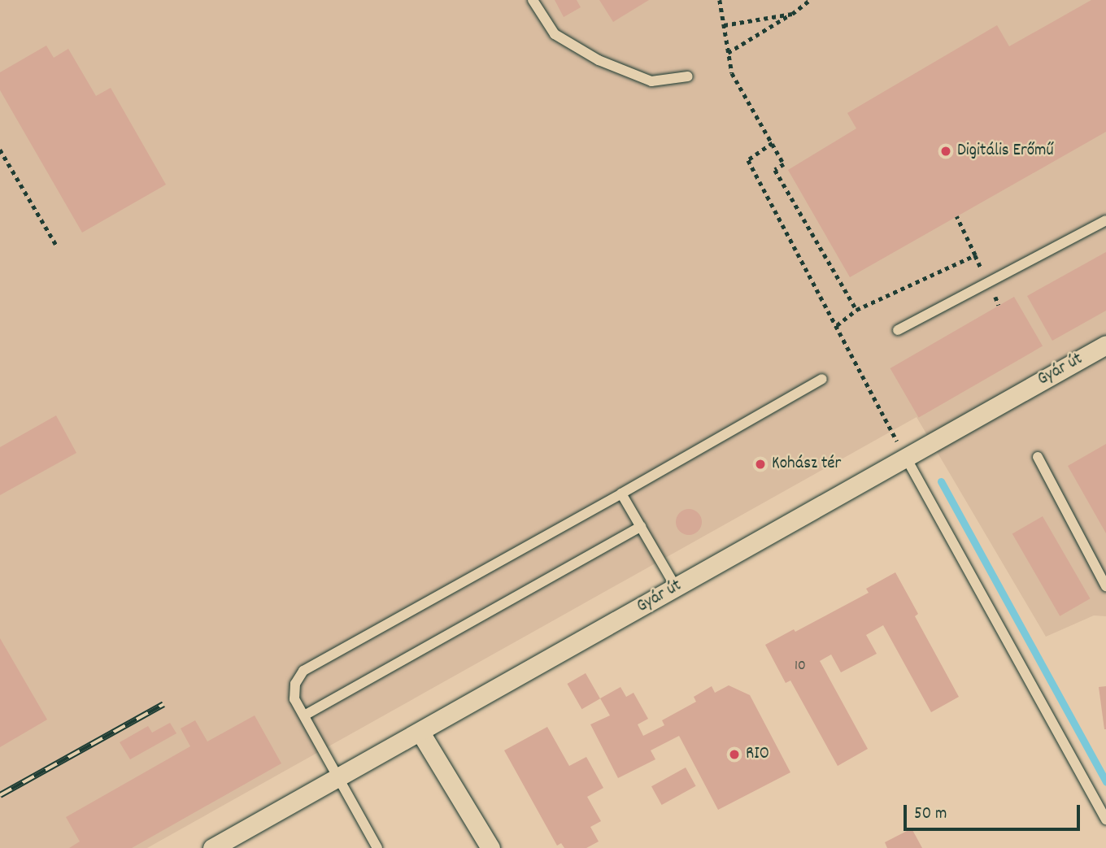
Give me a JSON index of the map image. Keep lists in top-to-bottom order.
{
  "streets": {
    "street": ["Gyár út"]
  },
  "places": ["Digitális Erőmű", "Kohász tér", "RIO"],
  "house_numbers": ["10"],
  "scale_bar": "50 m"
}
